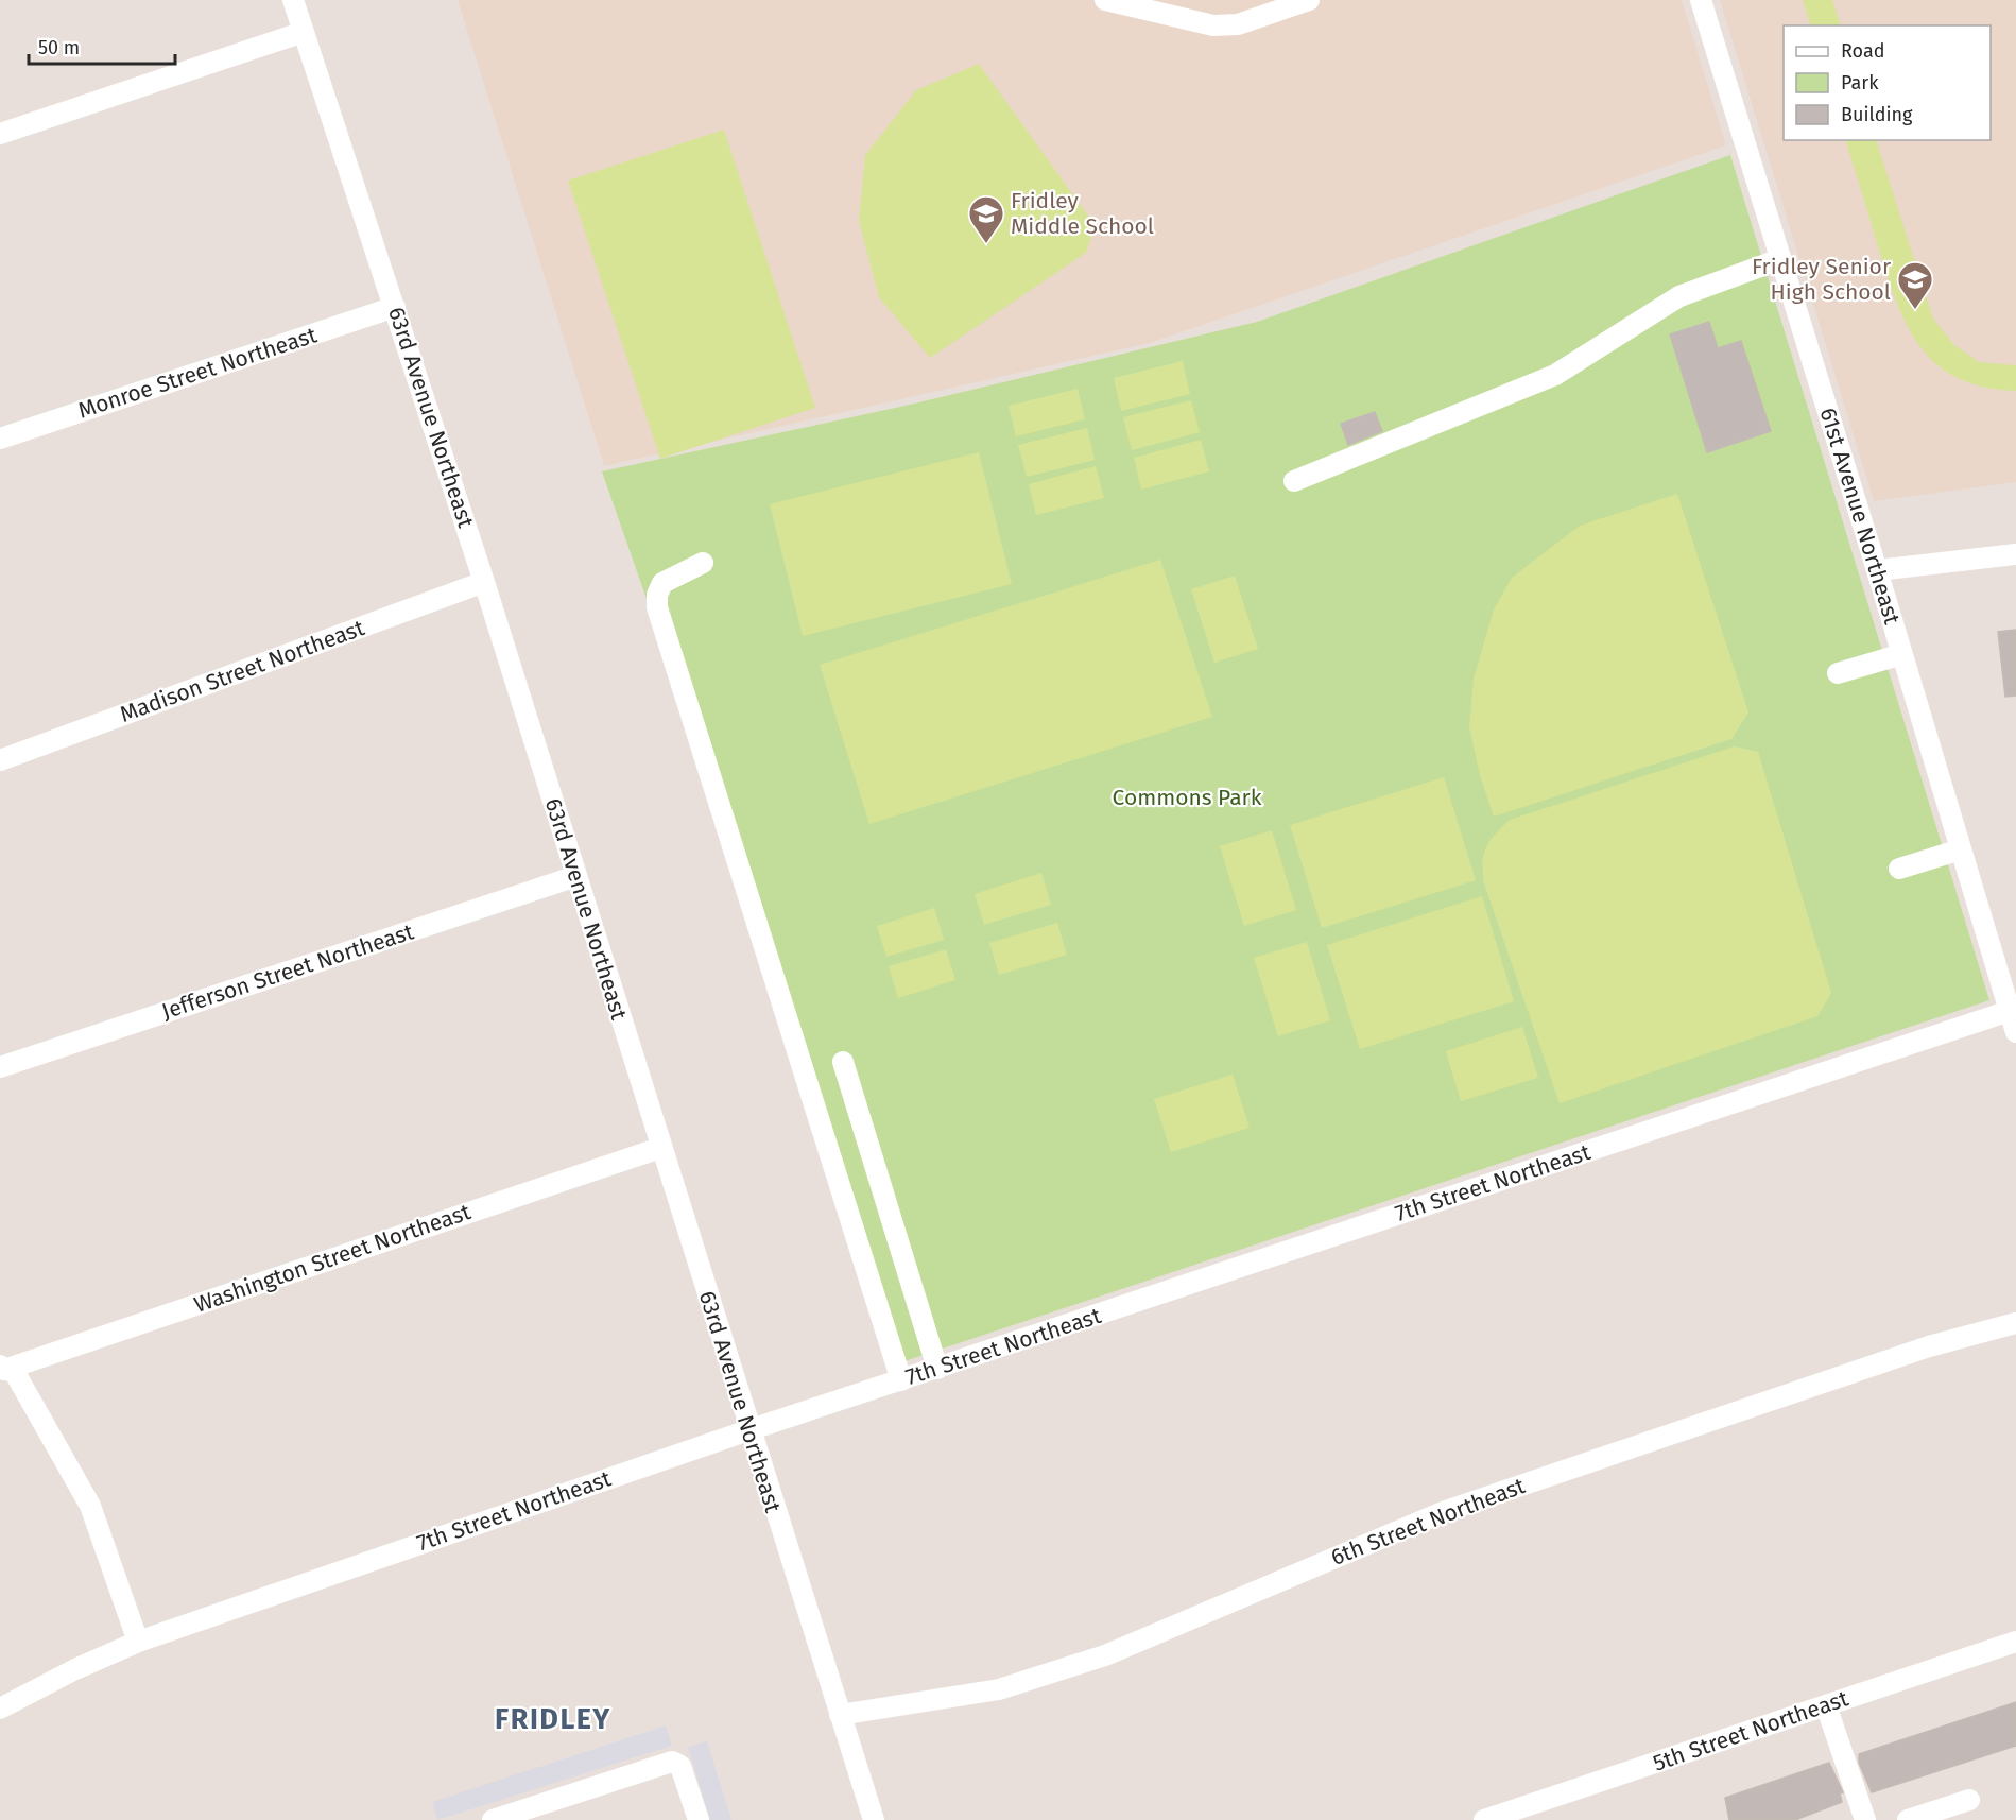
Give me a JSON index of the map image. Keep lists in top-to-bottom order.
{
  "streets": {
    "street": [
      "Monroe Street Northeast",
      "63rd Avenue Northeast",
      "61st Avenue Northeast",
      "Madison Street Northeast",
      "Jefferson Street Northeast",
      "7th Street Northeast",
      "Washington Street Northeast",
      "6th Street Northeast",
      "5th Street Northeast"
    ]
  },
  "crossings": [
    ["Monroe Street Northeast", "63rd Avenue Northeast"],
    ["63rd Avenue Northeast", "Madison Street Northeast"],
    ["63rd Avenue Northeast", "Jefferson Street Northeast"],
    ["63rd Avenue Northeast", "7th Street Northeast"],
    ["63rd Avenue Northeast", "Washington Street Northeast"],
    ["63rd Avenue Northeast", "6th Street Northeast"],
    ["61st Avenue Northeast", "7th Street Northeast"]
  ],
  "districts": ["FRIDLEY"],
  "parks": ["Commons Park"],
  "places": {
    "school or university": ["Fridley Middle School", "Fridley Senior High School"]
  },
  "legend": ["Road", "Park", "Building"],
  "scale_bar": "50 m"
}
